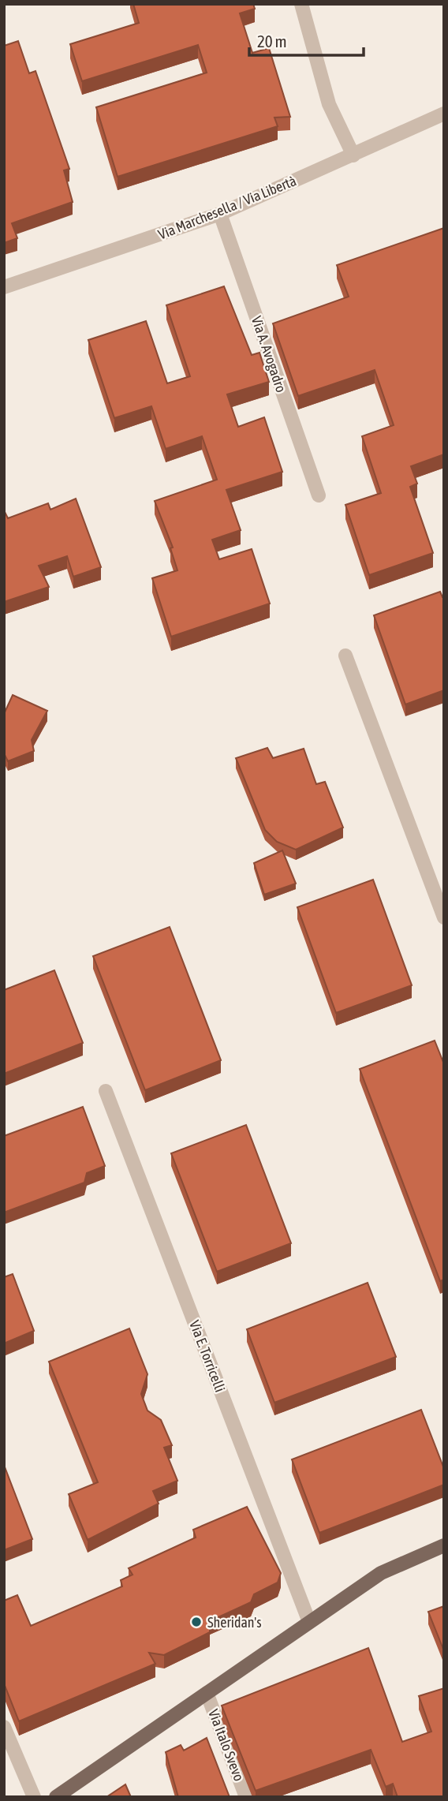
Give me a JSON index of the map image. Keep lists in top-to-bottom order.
{
  "streets": {
    "street": [
      "Via Marchesella / Via Libertà",
      "Via A. Avogadro",
      "Via E. Torricelli",
      "Via Italo Svevo"
    ]
  },
  "crossings": [
    ["Via Marchesella / Via Libertà", "Via A. Avogadro"]
  ],
  "places": ["Sheridan's"],
  "scale_bar": "20 m"
}
